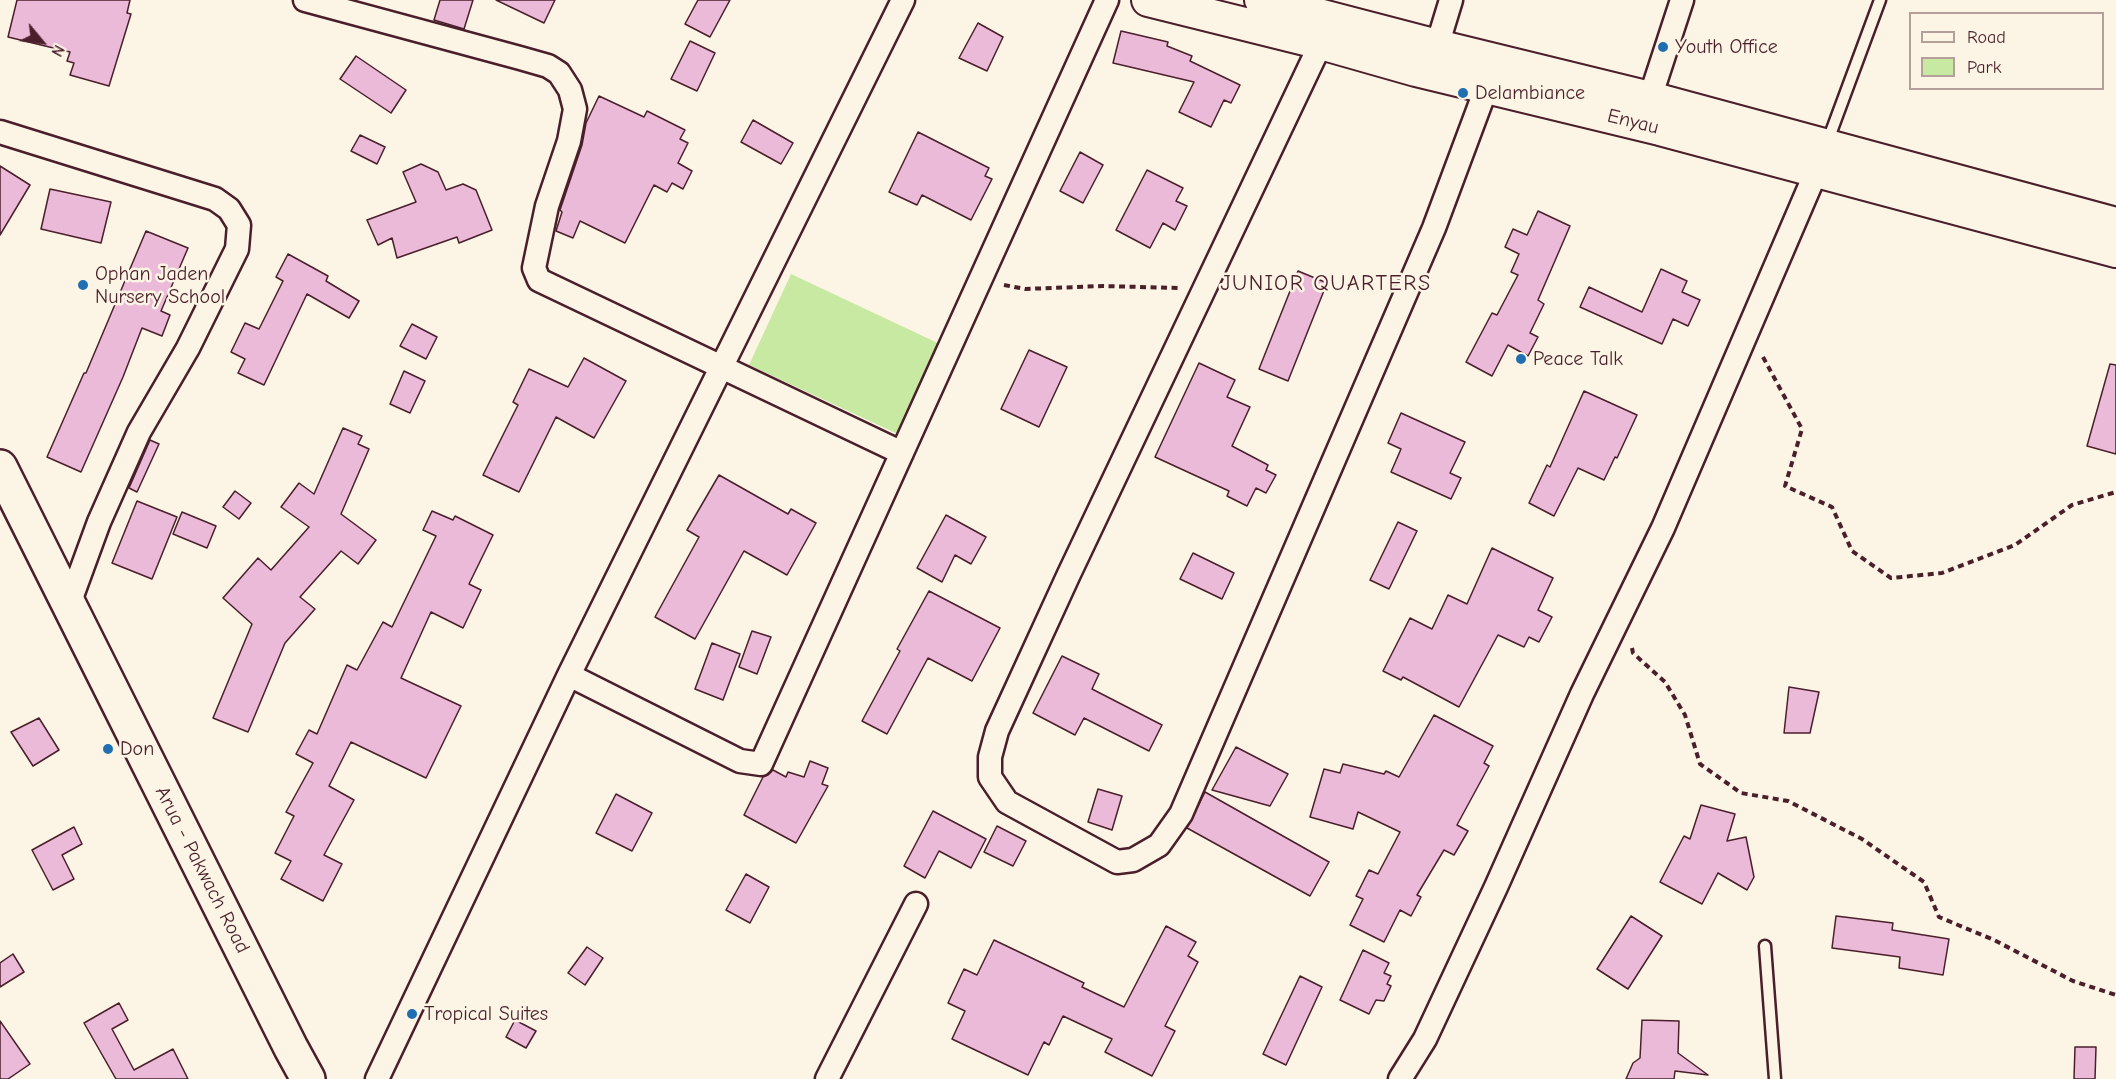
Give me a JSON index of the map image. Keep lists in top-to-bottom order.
{
  "streets": {
    "main road": ["Arua - Pakwach Road"],
    "street": ["Enyau"]
  },
  "districts": ["JUNIOR QUARTERS"],
  "places": [
    "Youth Office",
    "Delambiance",
    "Ophan Jaden Nursery School",
    "Peace Talk",
    "Don",
    "Tropical Suites"
  ],
  "legend": ["Road", "Park"],
  "north": "bottom right"
}
